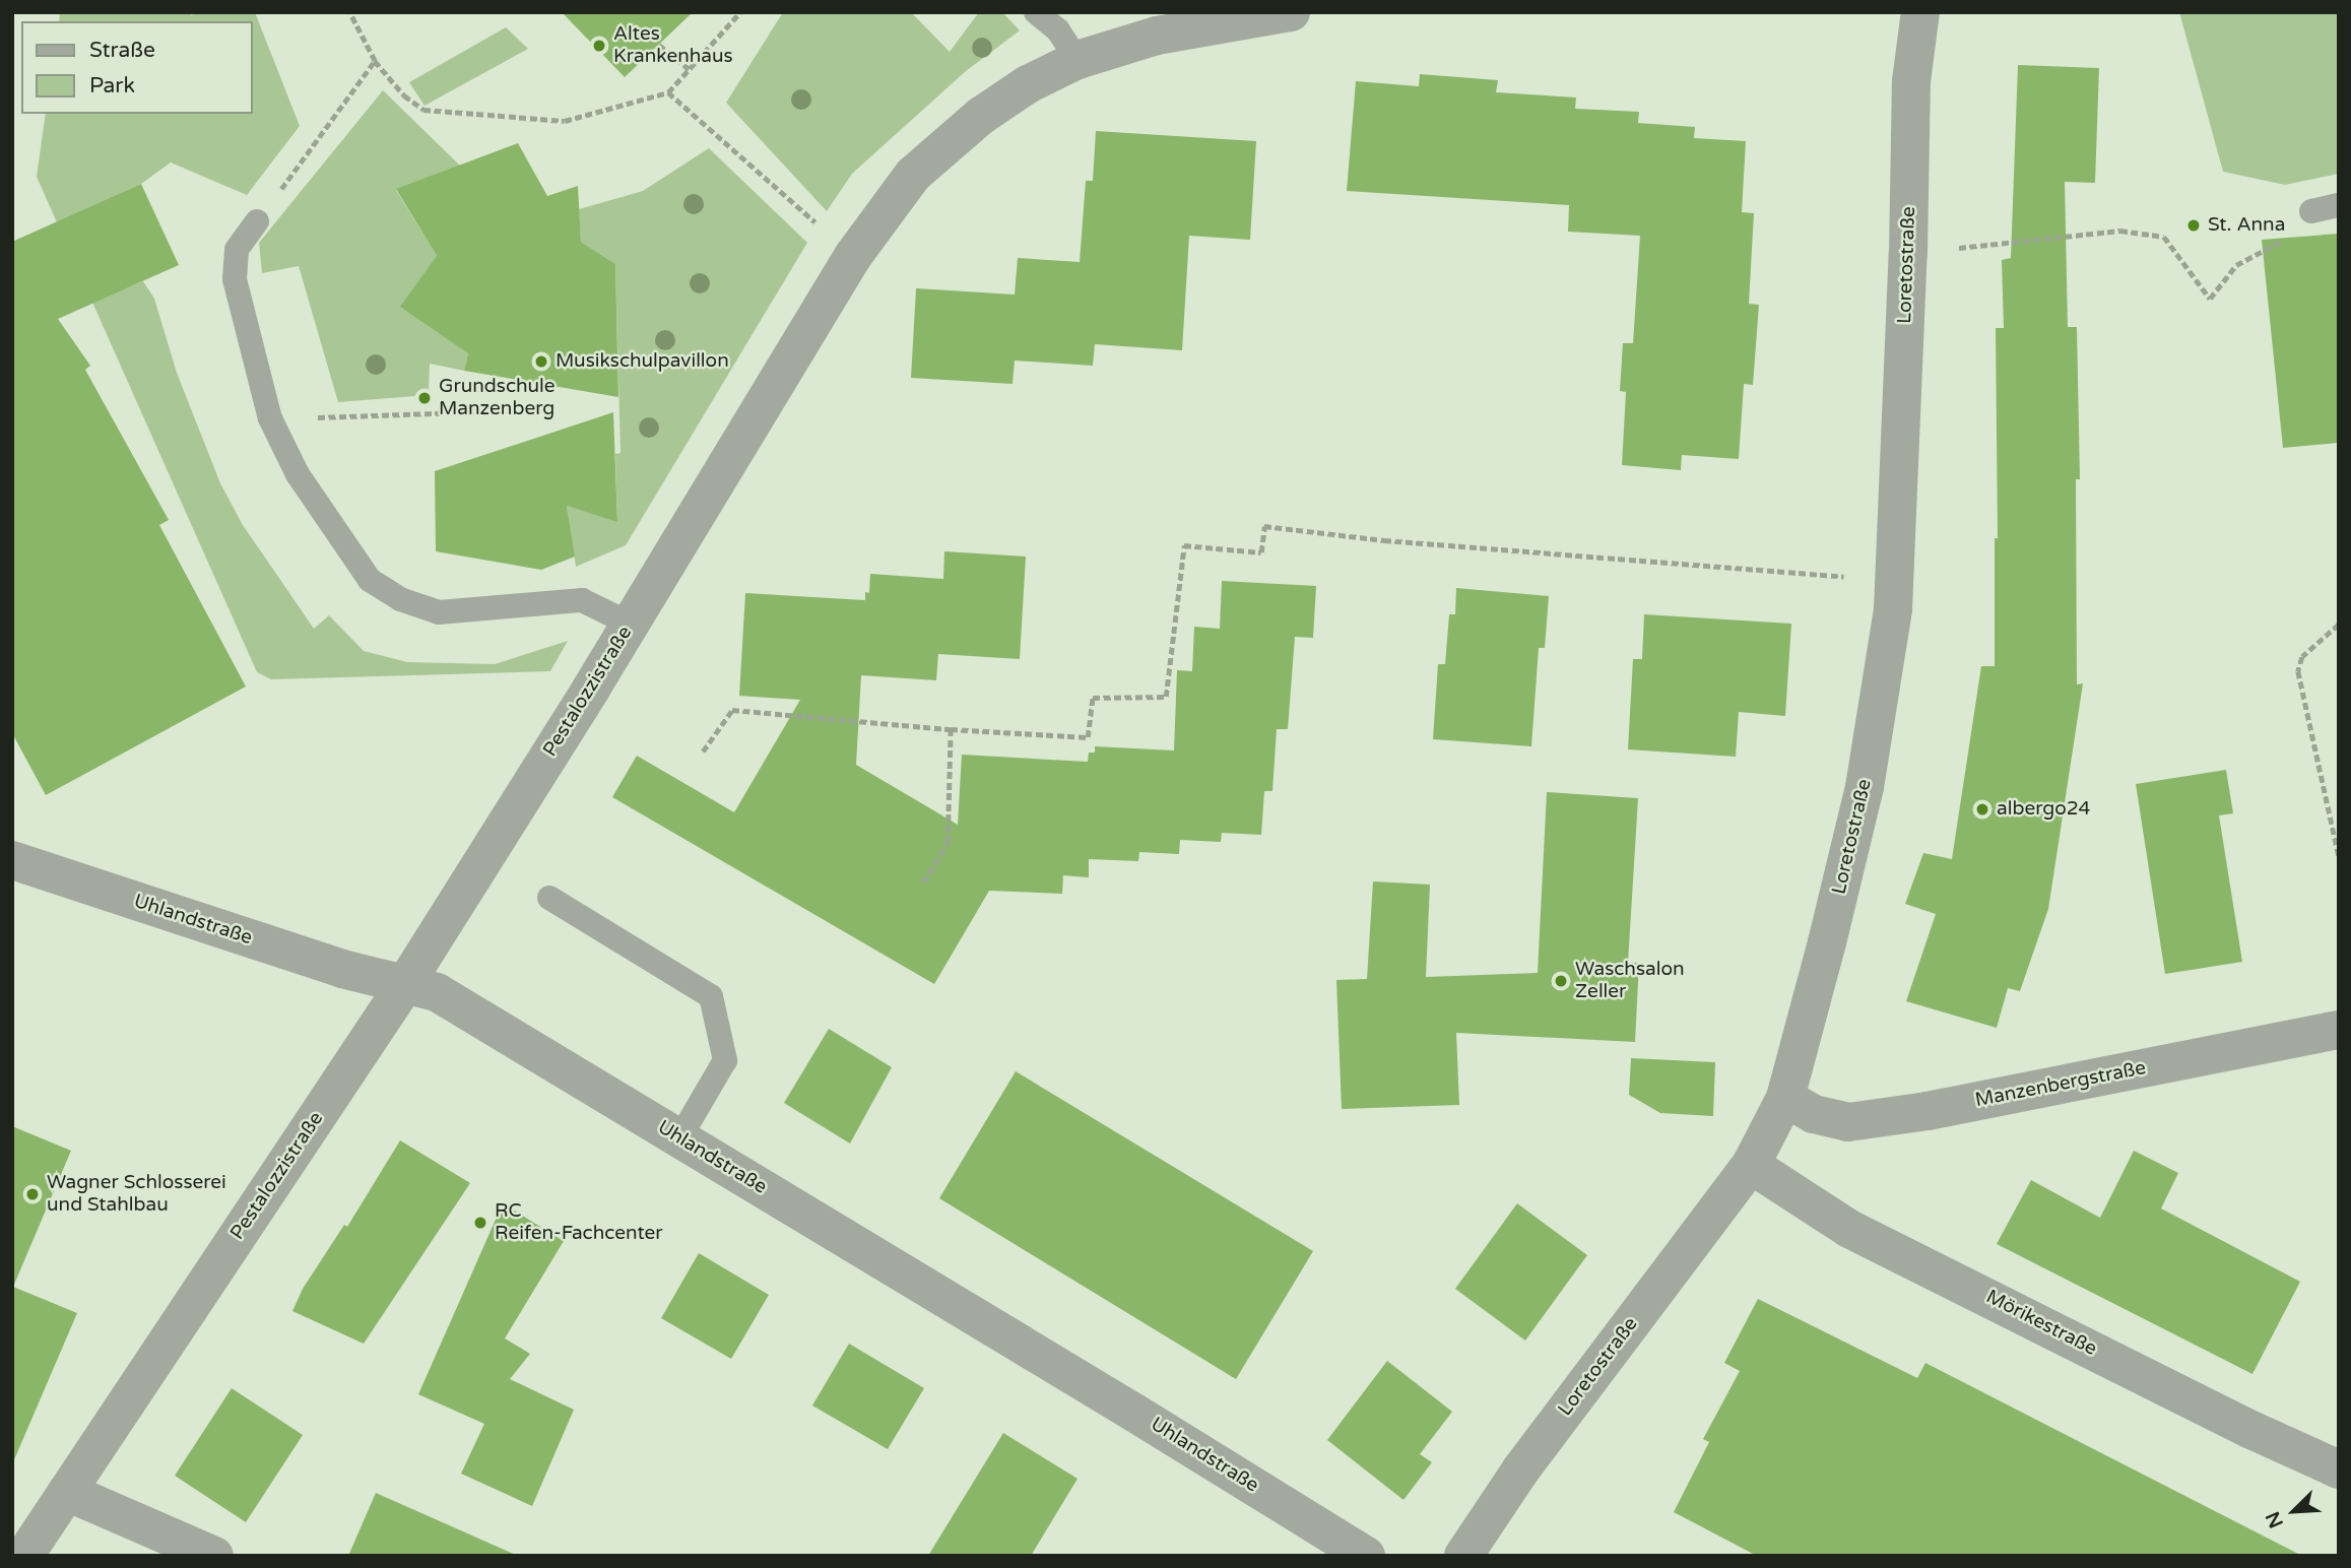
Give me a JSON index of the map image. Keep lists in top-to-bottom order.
{
  "streets": {
    "street": [
      "Loretostraße",
      "Pestalozzistraße",
      "Uhlandstraße",
      "Manzenbergstraße",
      "Mörikestraße"
    ]
  },
  "crossings": [
    ["Loretostraße", "Manzenbergstraße"],
    ["Loretostraße", "Mörikestraße"],
    ["Pestalozzistraße", "Uhlandstraße"]
  ],
  "places": [
    "Altes Krankenhaus",
    "St. Anna",
    "Musikschulpavillon",
    "Grundschule Manzenberg",
    "albergo24",
    "Waschsalon Zeller",
    "Wagner Schlosserei und Stahlbau",
    "RC Reifen-Fachcenter"
  ],
  "legend": ["Straße", "Park"],
  "north": "bottom left"
}
